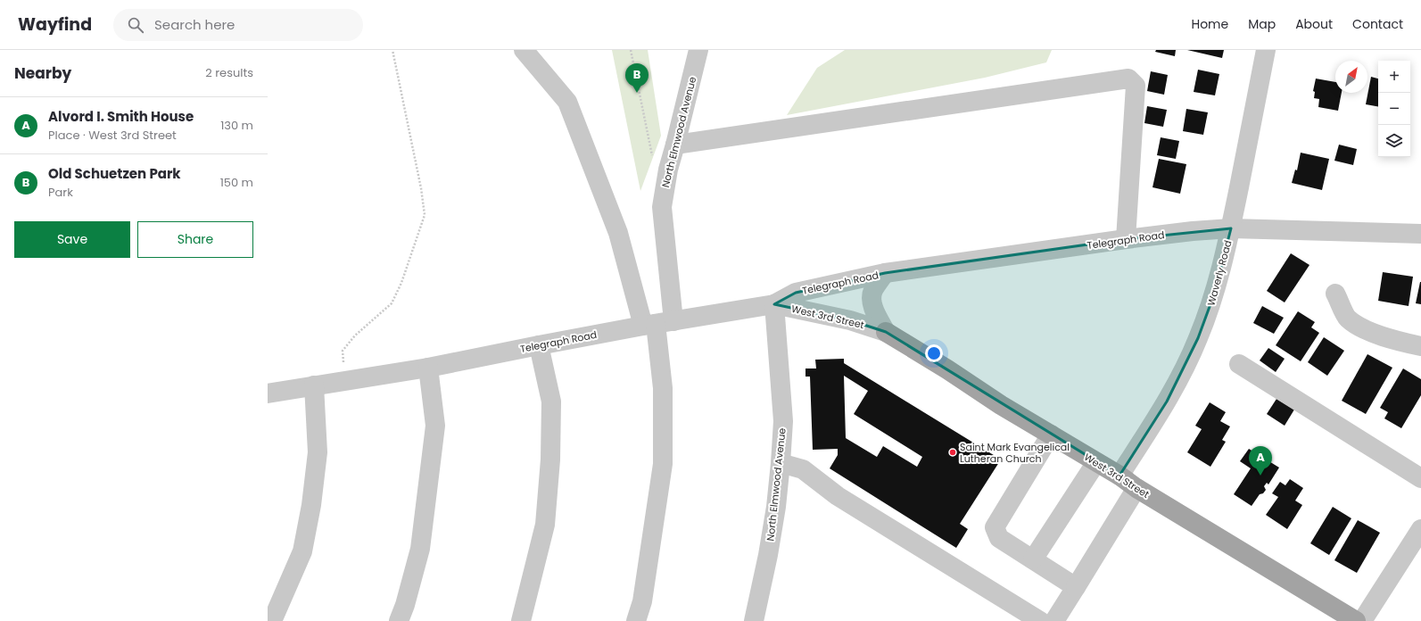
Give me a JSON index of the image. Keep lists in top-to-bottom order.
{
  "streets": {
    "main road": ["West 3rd Street"],
    "street": ["North Elmwood Avenue", "Telegraph Road", "Waverly Road"]
  },
  "crossings": [
    ["North Elmwood Avenue", "Telegraph Road"],
    ["North Elmwood Avenue", "West 3rd Street"],
    ["Telegraph Road", "Waverly Road"],
    ["Telegraph Road", "West 3rd Street"],
    ["Waverly Road", "West 3rd Street"]
  ],
  "places": ["Saint Mark Evangelical Lutheran Church"],
  "north": "top right",
  "page": {
    "header": "Wayfind",
    "search": "Search here",
    "nav": [
      "Home",
      "Map",
      "About",
      "Contact"
    ],
    "heading": ["Nearby", "2 results"],
    "map_buttons": ["+", "−"],
    "pins": ["B", "A"],
    "list": [
      {
        "mark": "A",
        "name": "Alvord I. Smith House",
        "note": "Place · West 3rd Street",
        "value": "130 m"
      },
      {
        "mark": "B",
        "name": "Old Schuetzen Park",
        "note": "Park",
        "value": "150 m"
      }
    ],
    "buttons": ["Save", "Share"]
  }
}
